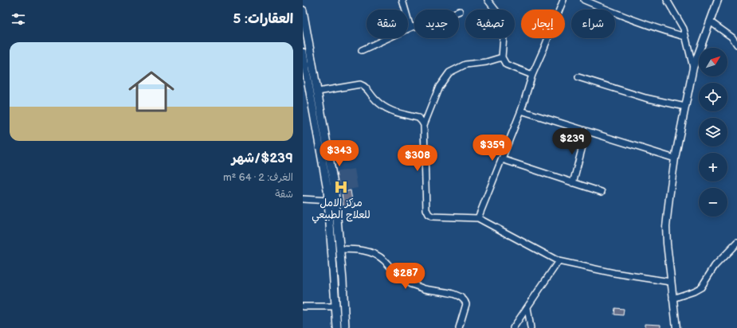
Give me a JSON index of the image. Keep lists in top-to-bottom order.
{
  "places": {
    "hospital": ["مركز الامل للعلاج الطبيعي"]
  },
  "north": "top right",
  "page": {
    "heading": "العقارات: 5",
    "chip": [
      "شراء",
      "إيجار",
      "تصفية",
      "جديد",
      "شقة"
    ],
    "list": [
      {
        "name": "$239/شهر",
        "note": "الغرف: 2 · 64 m² · شقة"
      }
    ],
    "map_buttons": ["+", "−"],
    "price": [
      "$239",
      "$359",
      "$343",
      "$308",
      "$287"
    ]
  }
}
